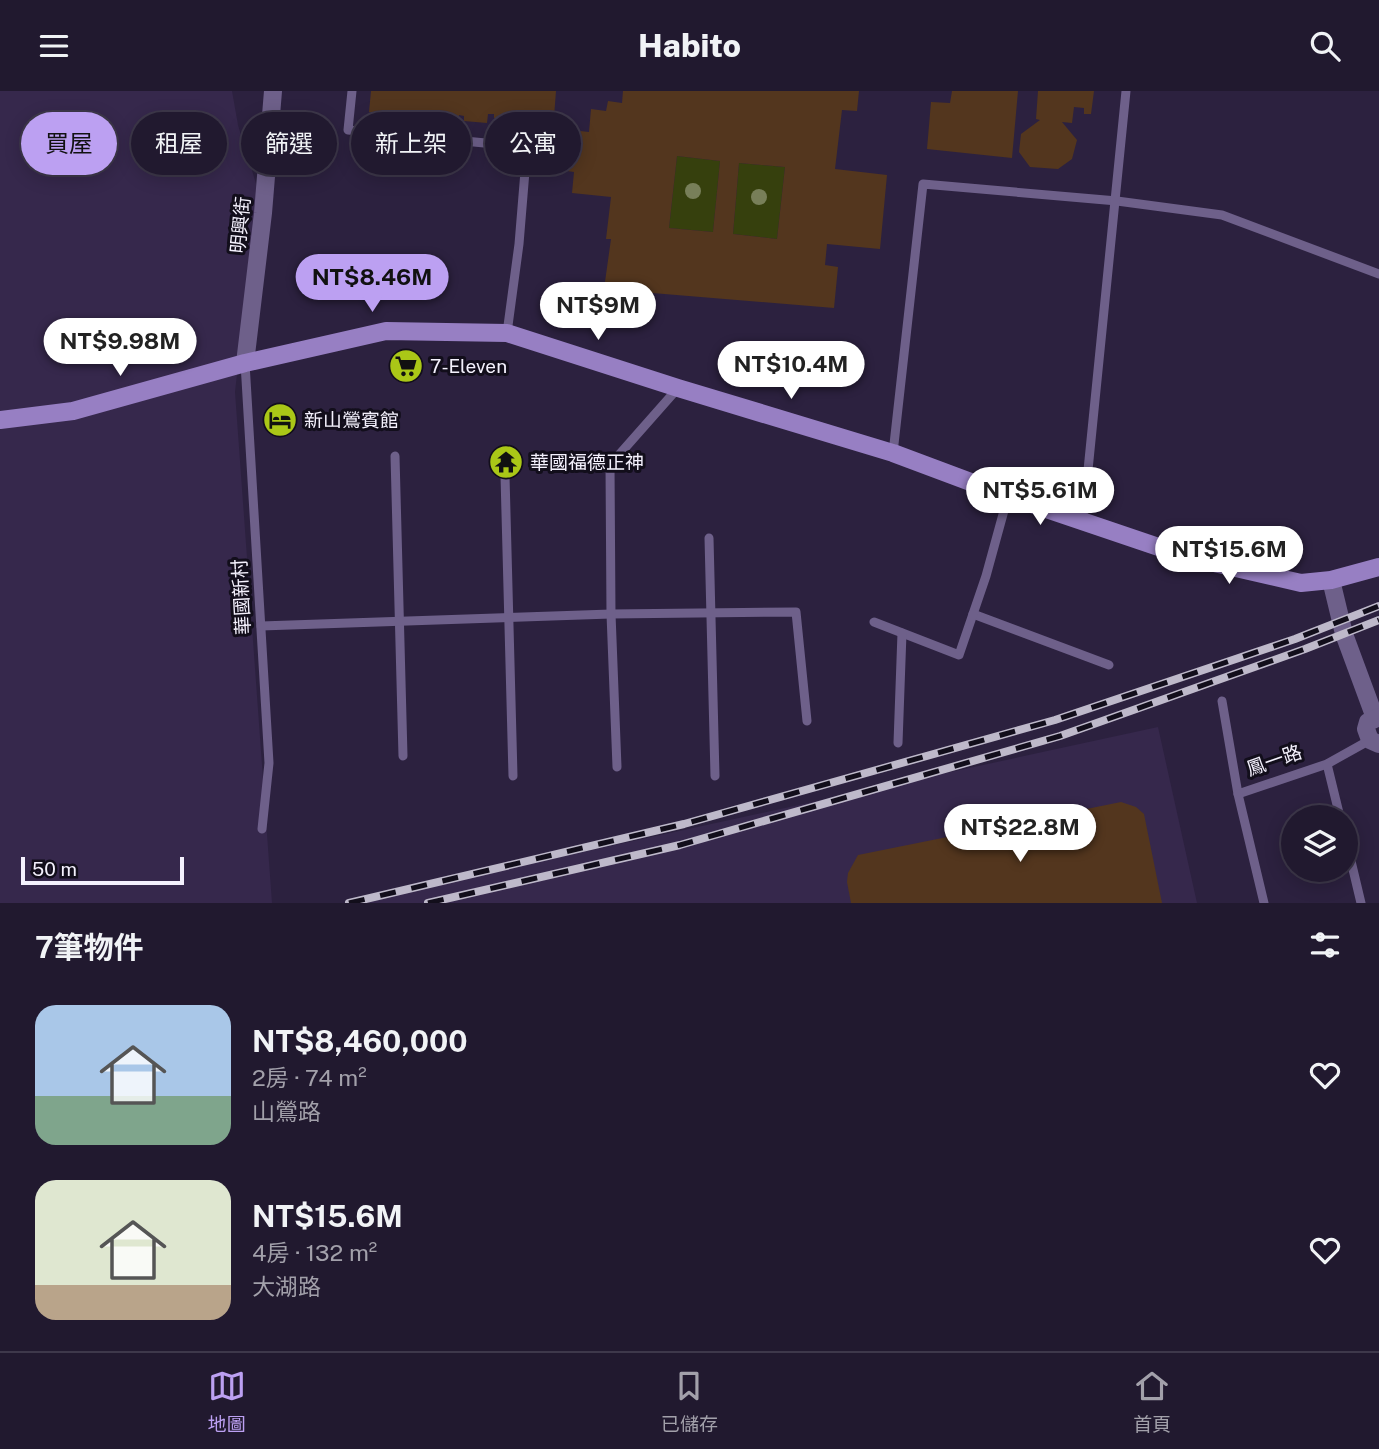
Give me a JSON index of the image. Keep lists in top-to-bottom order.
{
  "streets": {
    "street": ["明興街", "鳳一路"],
    "lane": ["華國新村"]
  },
  "crossings": [
    ["明興街", "華國新村"]
  ],
  "places": {
    "supermarket": ["7-Eleven"],
    "hotel": ["新山鶯賓館"],
    "temple": ["華國福德正神"]
  },
  "scale_bar": "50 m",
  "page": {
    "header": "Habito",
    "chip": [
      "買屋",
      "租屋",
      "篩選",
      "新上架",
      "公寓"
    ],
    "price": [
      "NT$8.46M",
      "NT$9M",
      "NT$9.98M",
      "NT$10.4M",
      "NT$5.61M",
      "NT$15.6M",
      "NT$22.8M"
    ],
    "scale": "50 m",
    "heading": "7筆物件",
    "list": [
      {
        "name": "NT$8,460,000",
        "note": "2房 · 74 m² · 山鶯路"
      },
      {
        "name": "NT$15.6M",
        "note": "4房 · 132 m² · 大湖路"
      }
    ],
    "tabs": ["地圖", "已儲存", "首頁"]
  }
}
